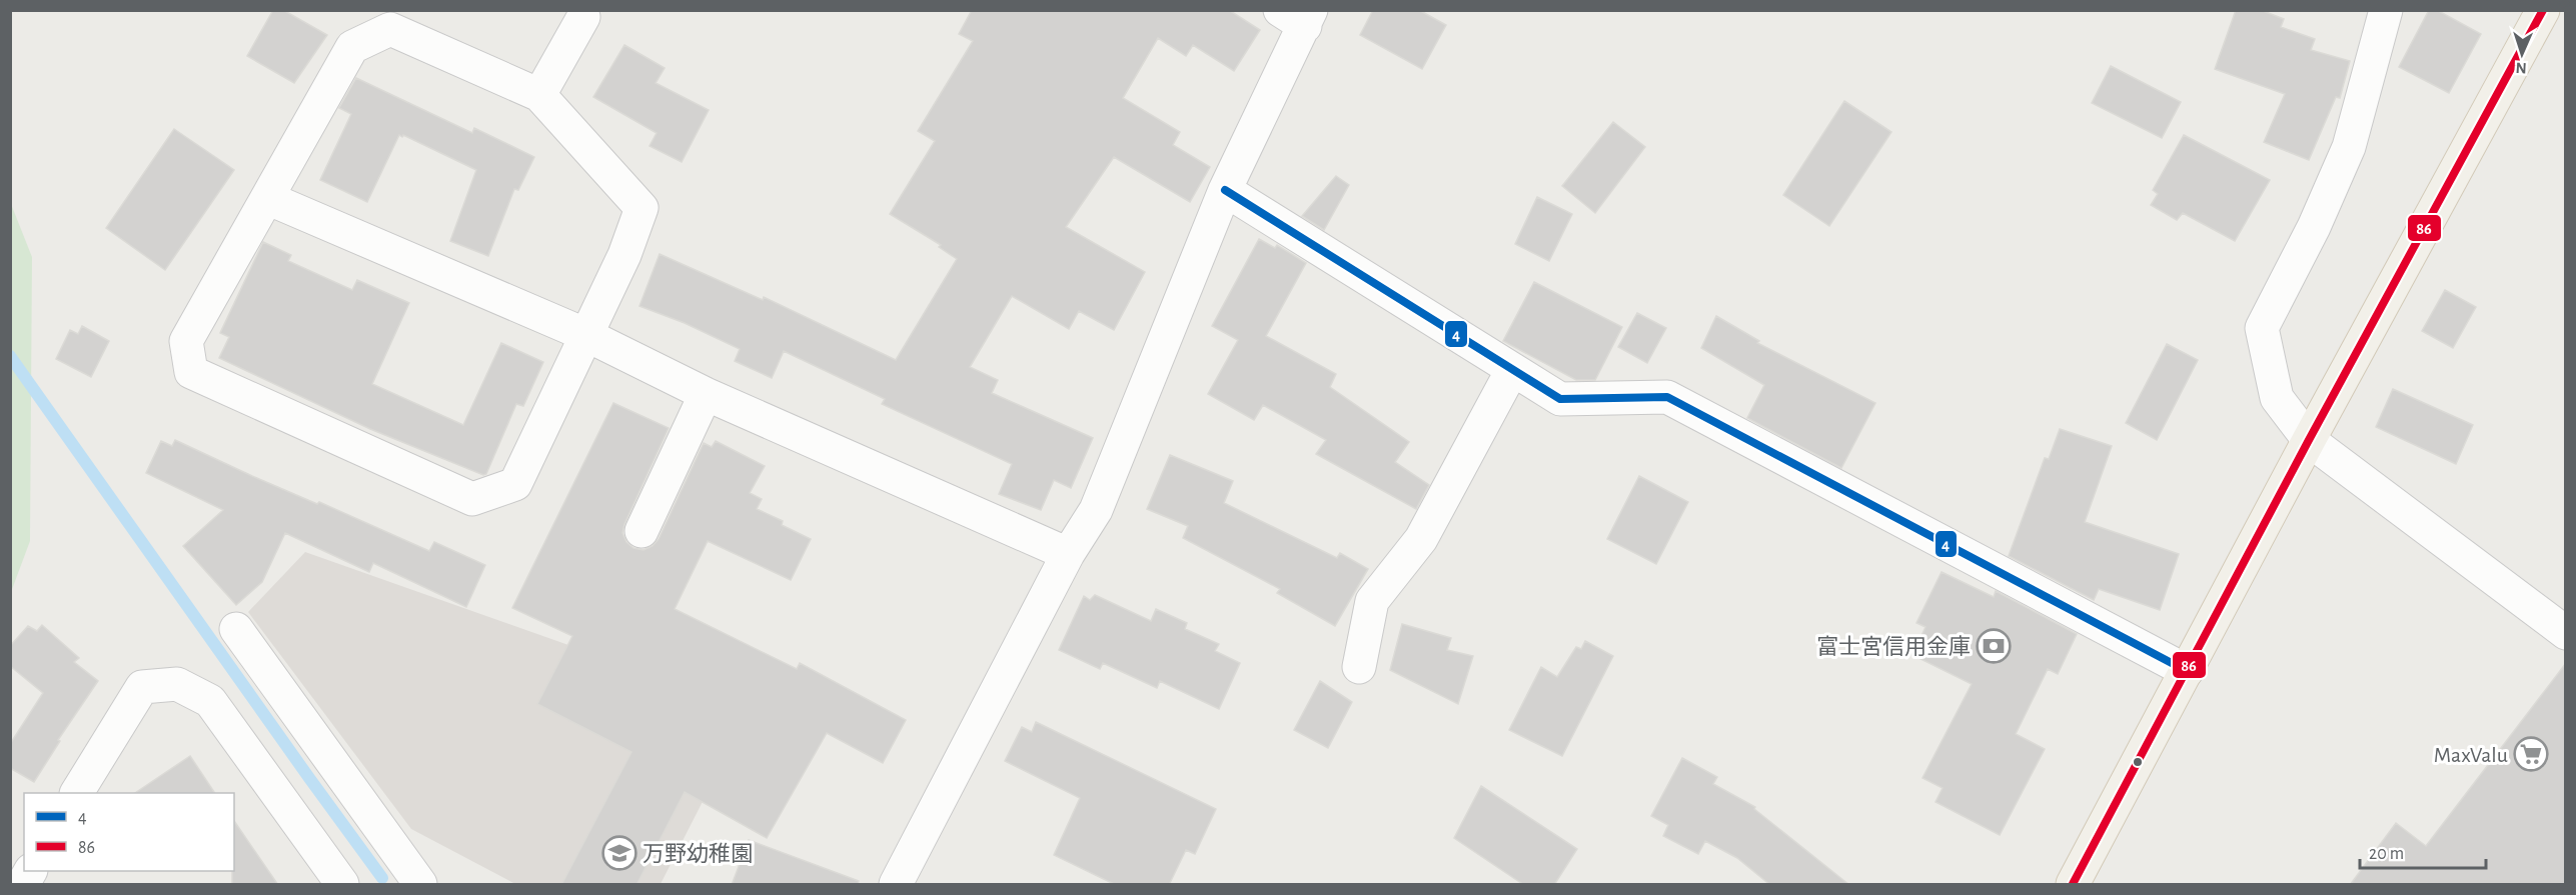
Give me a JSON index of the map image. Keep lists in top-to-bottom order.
{
  "places": {
    "bank": ["富士宮信用金庫"],
    "supermarket": ["MaxValu"],
    "school or university": ["万野幼稚園"]
  },
  "lines": ["transit line 86", "transit line 4"],
  "legend": ["4", "86"],
  "scale_bar": "20 m",
  "north": "bottom"
}
